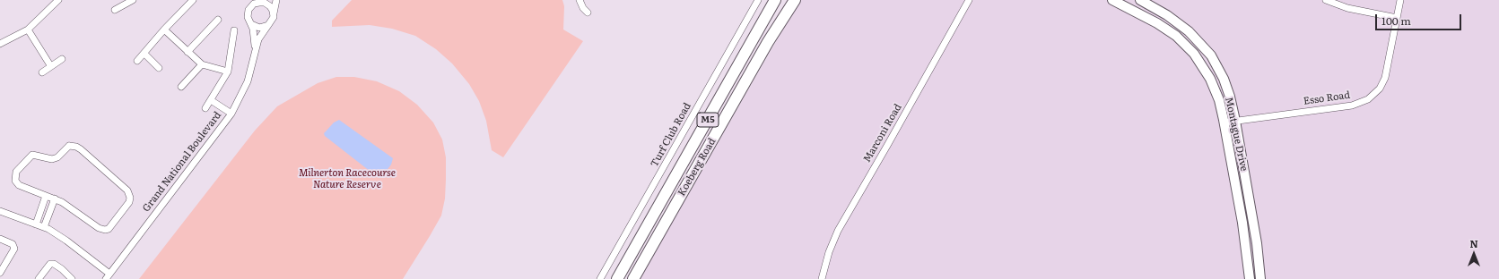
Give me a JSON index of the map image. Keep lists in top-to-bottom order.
{
  "streets": {
    "main road": ["M5", "Montague Drive", "Koeberg Road"],
    "street": [
      "Esso Road",
      "Marconi Road",
      "Turf Club Road",
      "Grand National Boulevard"
    ]
  },
  "crossings": [
    ["Esso Road", "Montague Drive"]
  ],
  "parks": ["Milnerton Racecourse Nature Reserve"],
  "scale_bar": "100 m",
  "north": "top"
}
